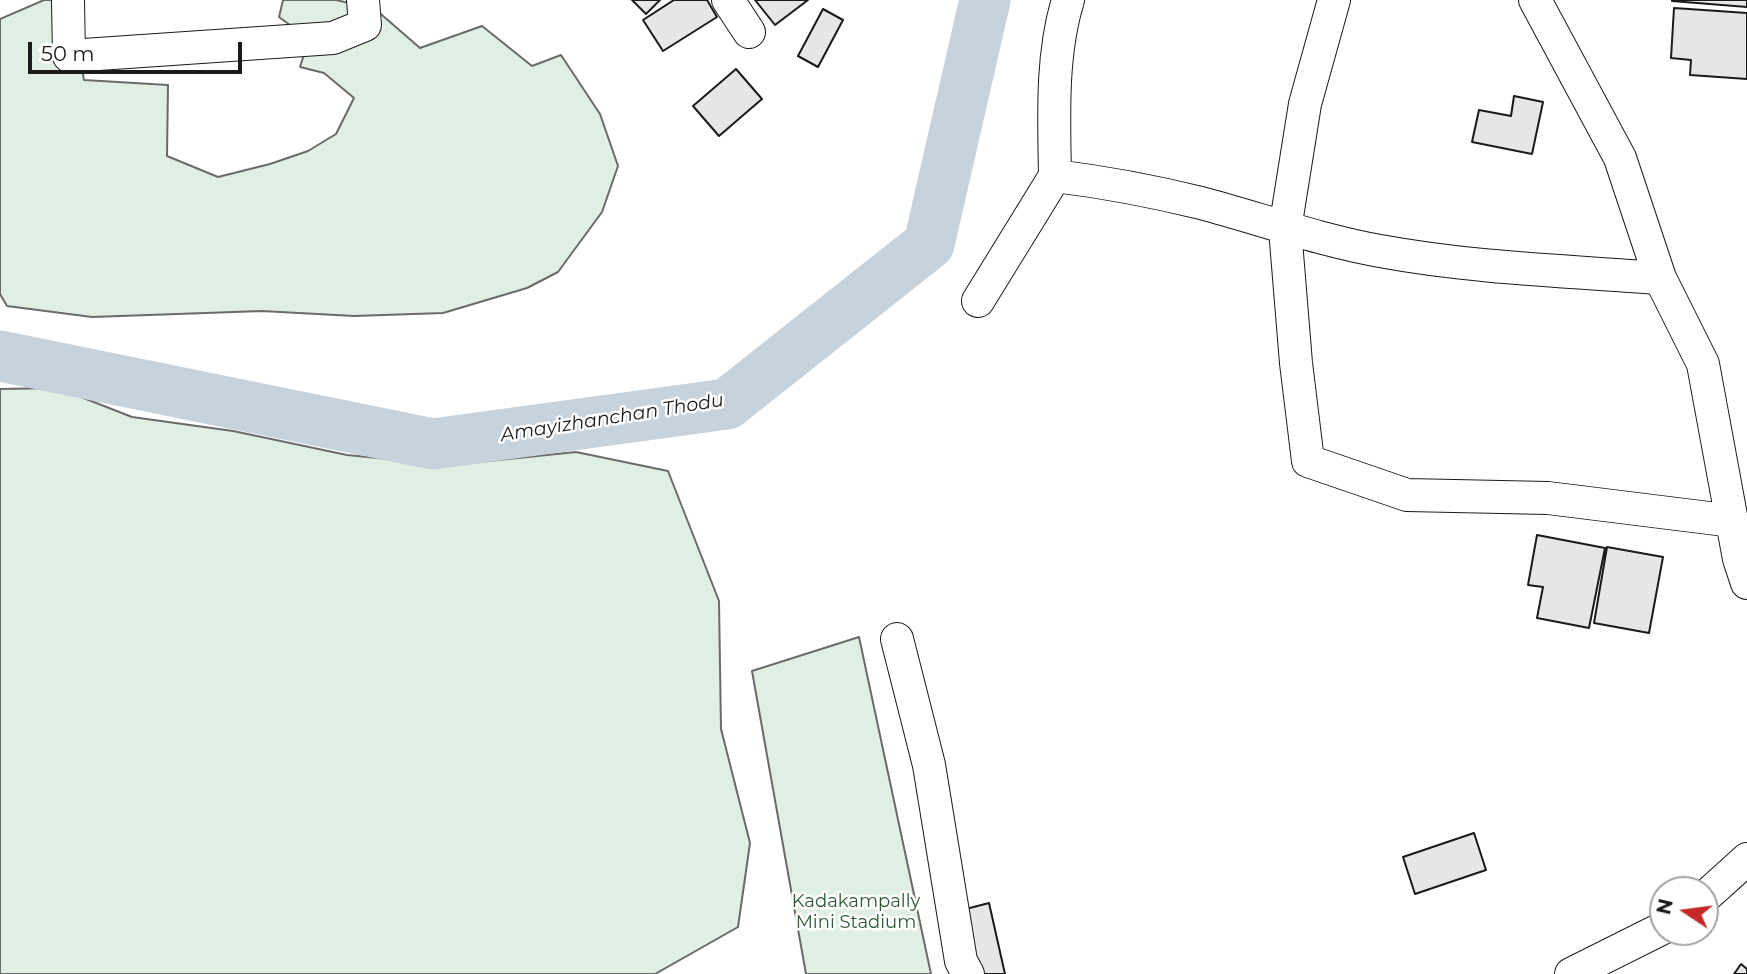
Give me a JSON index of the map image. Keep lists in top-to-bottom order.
{
  "water": ["Amayizhanchan Thodu"],
  "parks": ["Kadakampally Mini Stadium"],
  "scale_bar": "50 m",
  "north": "left"
}
